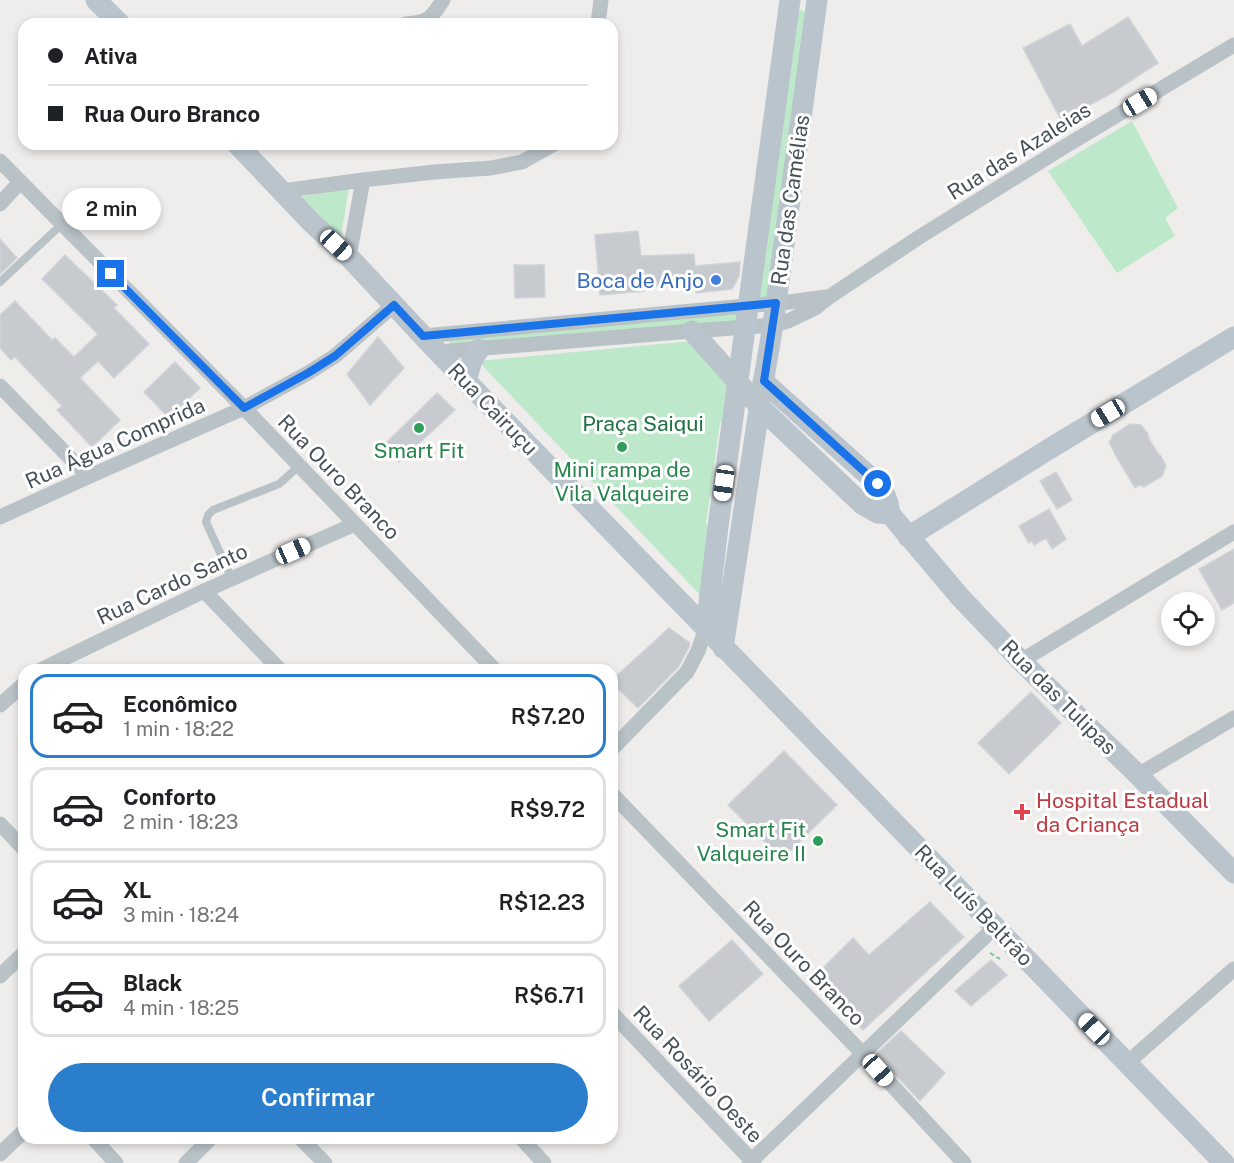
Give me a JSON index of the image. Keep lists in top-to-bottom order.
{
  "streets": {
    "street": [
      "Rua das Azaleias",
      "Rua das Camélias",
      "Rua Cairuçu",
      "Rua Água Comprida",
      "Rua Ouro Branco",
      "Rua Cardo Santo",
      "Rua das Tulipas",
      "Rua Luís Beltrão",
      "Rua Rosário Oeste"
    ]
  },
  "crossings": [
    ["Rua das Azaleias", "Rua das Camélias"],
    ["Rua das Camélias", "Rua Cairuçu"],
    ["Rua das Camélias", "Rua das Tulipas"],
    ["Rua das Camélias", "Rua Luís Beltrão"],
    ["Rua Cairuçu", "Rua Água Comprida"],
    ["Rua Cairuçu", "Rua Luís Beltrão"],
    ["Rua Água Comprida", "Rua Ouro Branco"],
    ["Rua Ouro Branco", "Rua Cardo Santo"]
  ],
  "parks": ["Praça Saiqui"],
  "places": {
    "other": [
      "Boca de Anjo",
      "Smart Fit",
      "Mini rampa de Vila Valqueire",
      "Smart Fit Valqueire II"
    ],
    "health": ["Hospital Estadual da Criança"]
  },
  "page": {
    "banner": ["Ativa", "Rua Ouro Branco"],
    "bubble": "2 min",
    "list": [
      {
        "name": "Econômico",
        "note": "1 min · 18:22",
        "value": "R$7.20"
      },
      {
        "name": "Conforto",
        "note": "2 min · 18:23",
        "value": "R$9.72"
      },
      {
        "name": "XL",
        "note": "3 min · 18:24",
        "value": "R$12.23"
      },
      {
        "name": "Black",
        "note": "4 min · 18:25",
        "value": "R$6.71"
      }
    ],
    "buttons": "Confirmar"
  }
}
